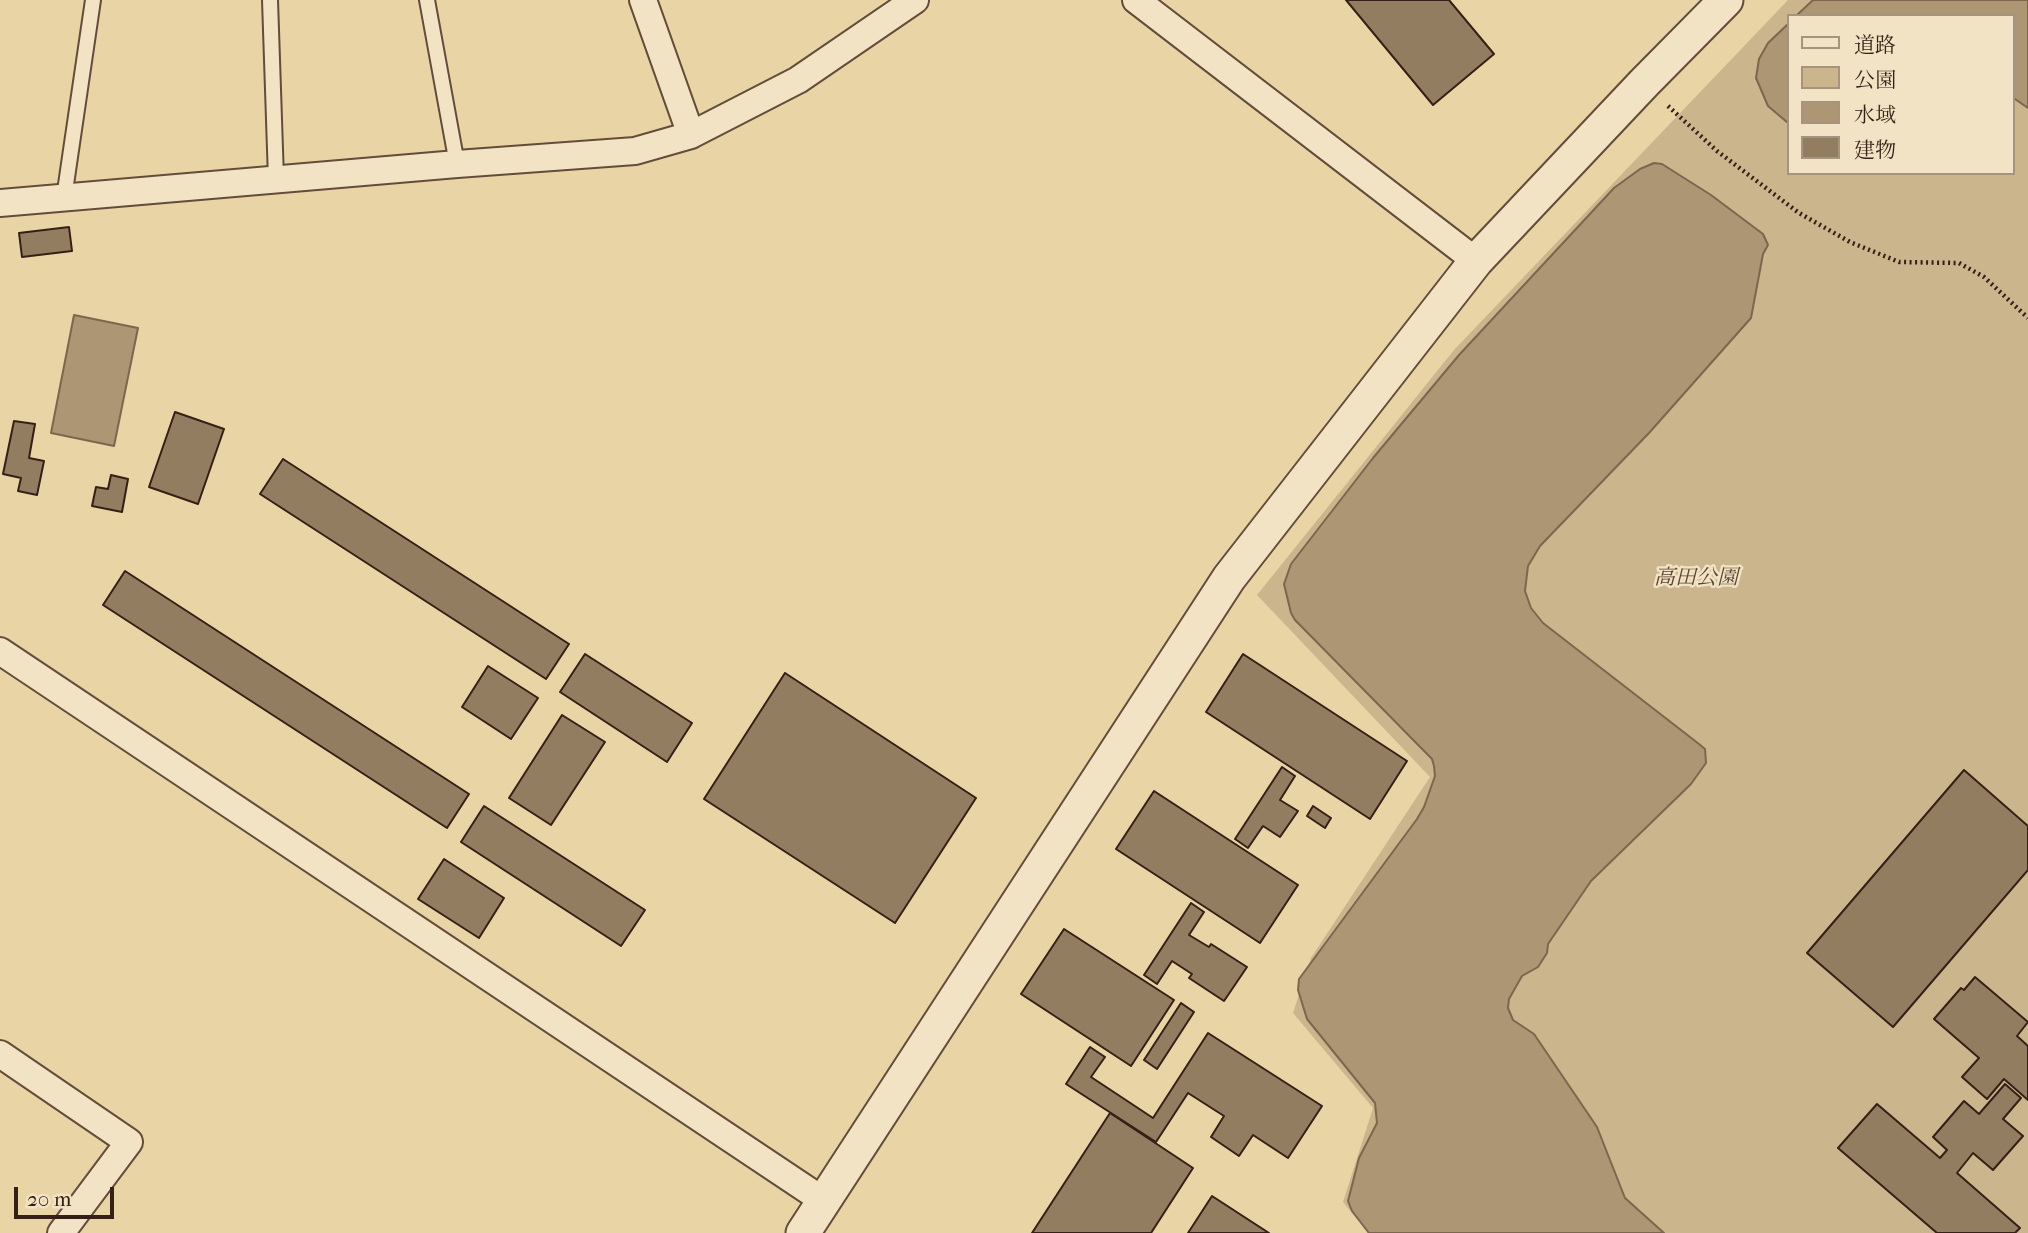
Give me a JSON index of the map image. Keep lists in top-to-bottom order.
{
  "parks": ["高田公園"],
  "legend": [
    "道路",
    "公園",
    "水域",
    "建物"
  ],
  "scale_bar": "20 m"
}
